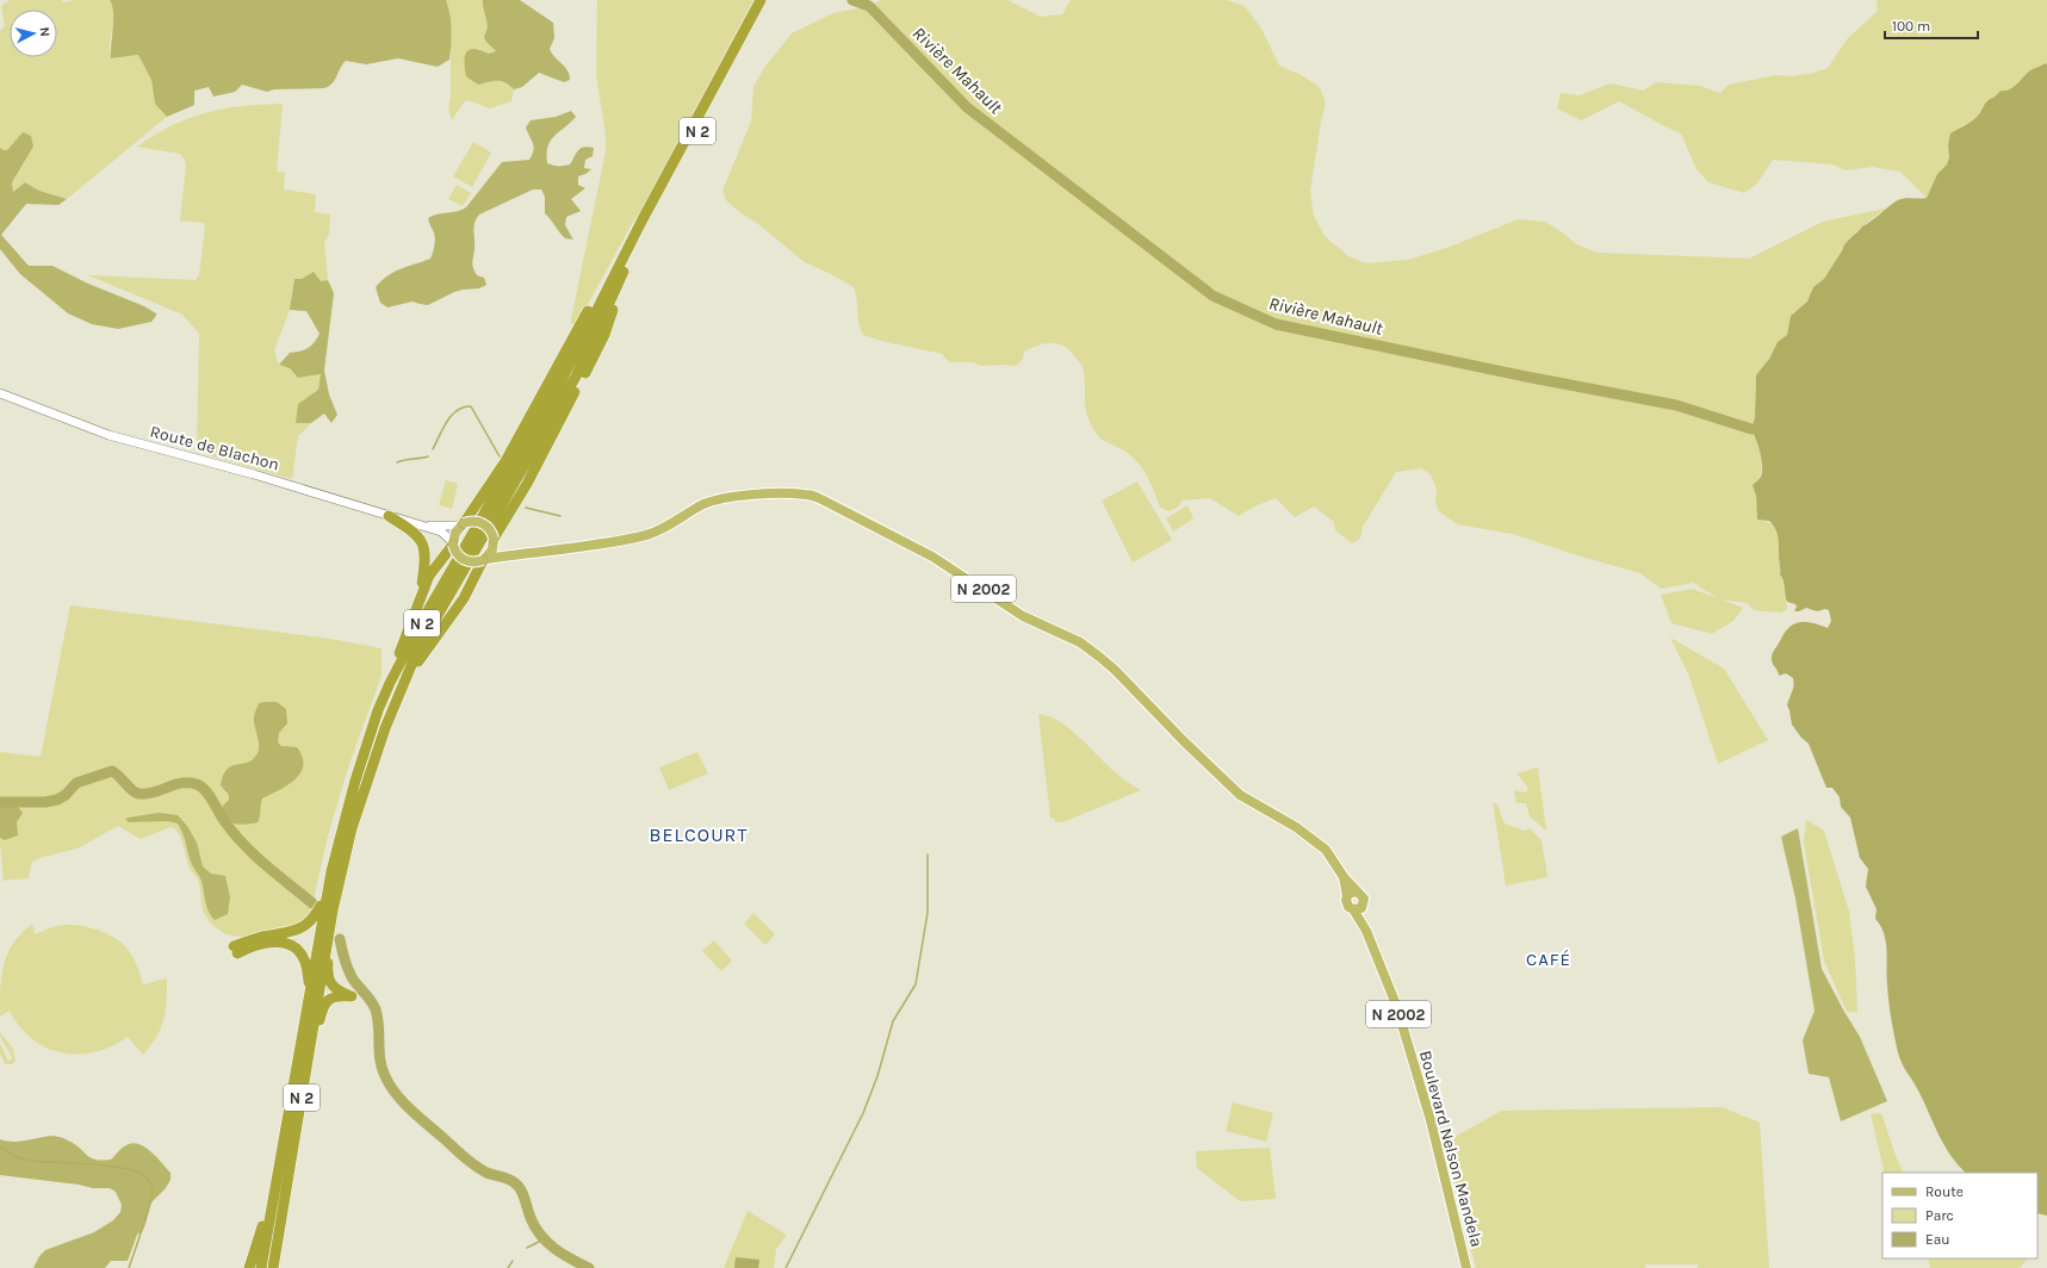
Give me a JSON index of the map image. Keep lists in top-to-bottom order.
{
  "streets": {
    "highway": ["N 2"],
    "main road": ["N 2002", "Boulevard Nelson Mandela"],
    "street": ["Route de Blachon"]
  },
  "crossings": [
    ["Route de Blachon", "N 2002"],
    ["N 2002", "Boulevard Nelson Mandela"]
  ],
  "districts": ["BELCOURT", "CAFÉ"],
  "water": ["Rivière Mahault"],
  "legend": ["Route", "Parc", "Eau"],
  "scale_bar": "100 m",
  "north": "right"
}
